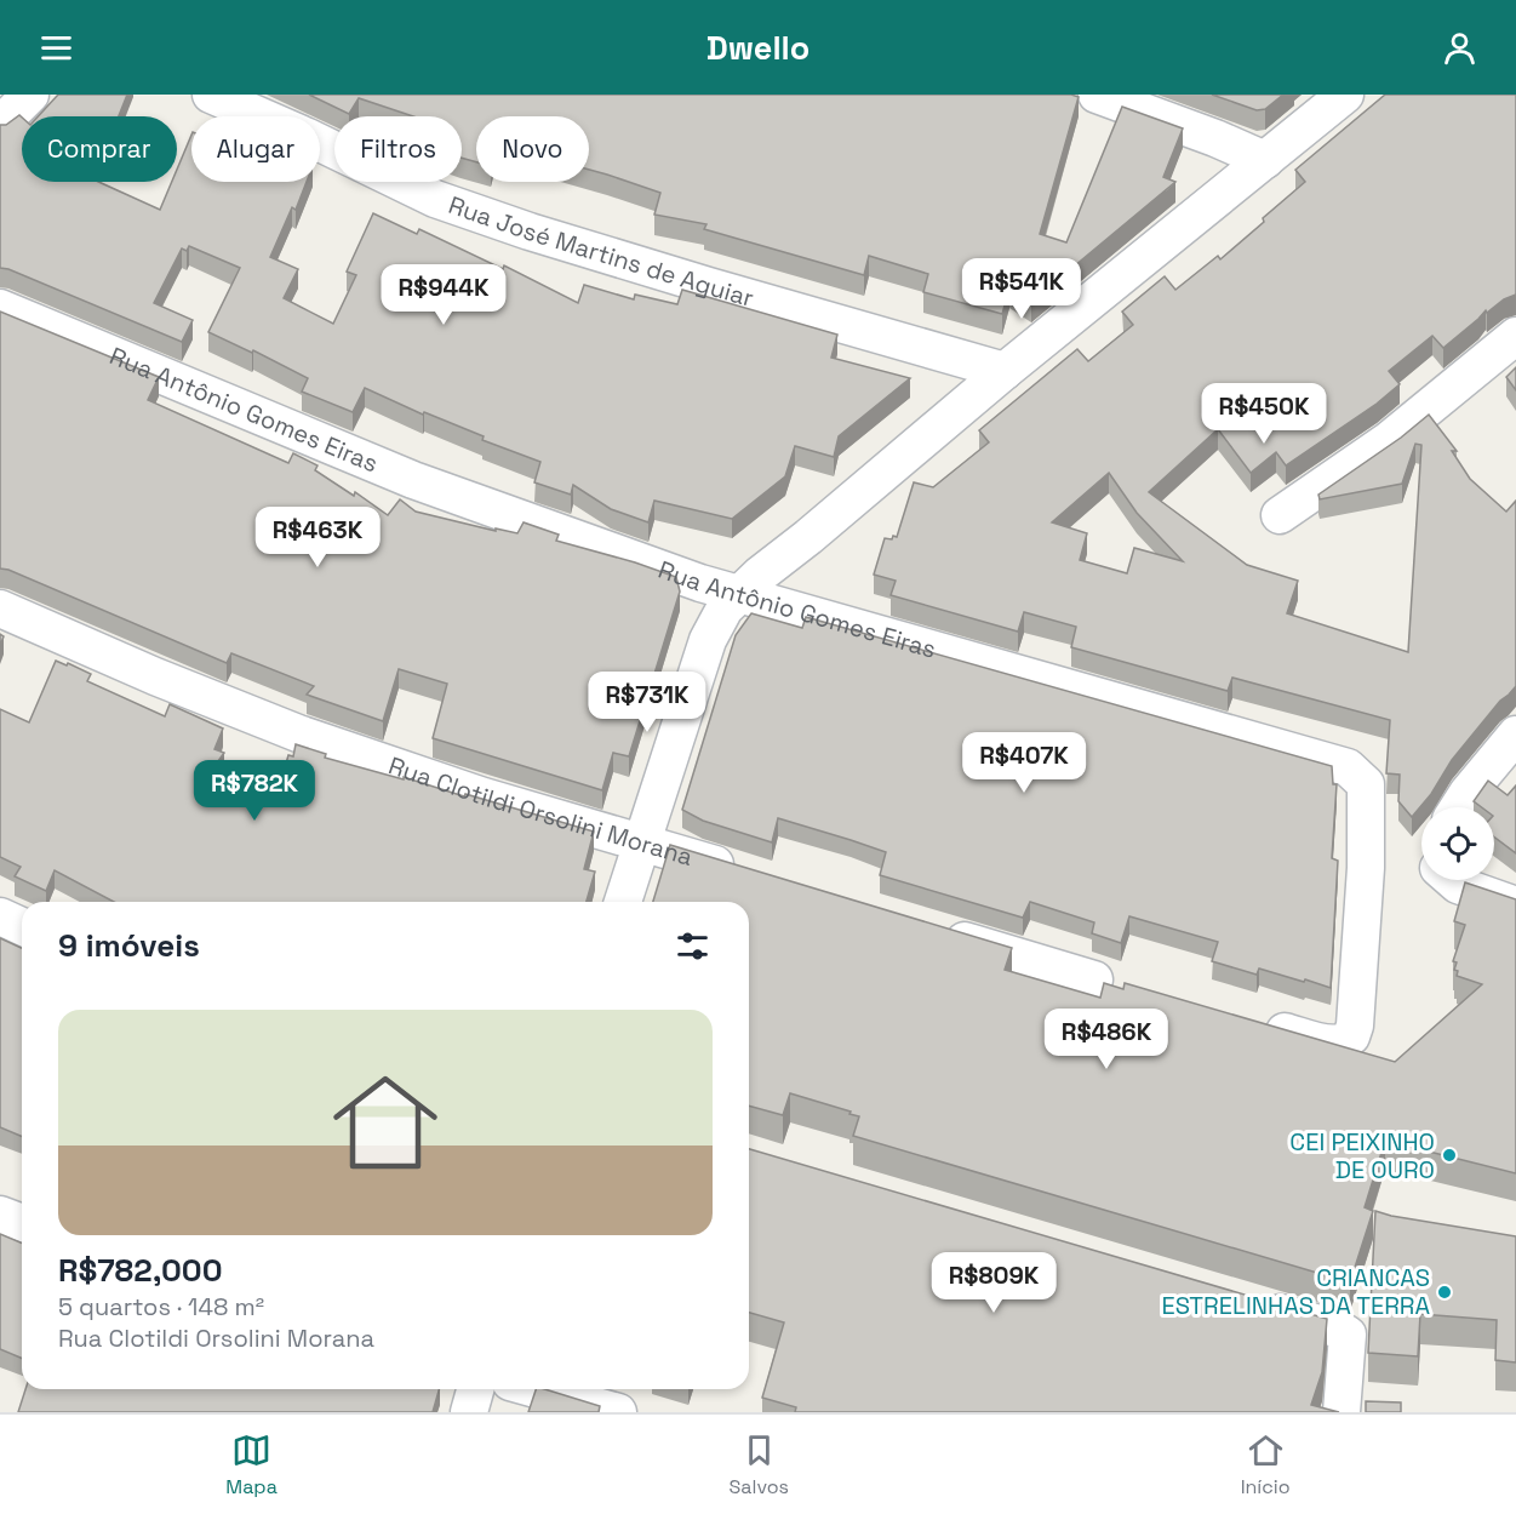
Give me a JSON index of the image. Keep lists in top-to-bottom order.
{
  "streets": {
    "street": ["Rua José Martins de Aguiar", "Rua Antônio Gomes Eiras", "Rua Clotildi Orsolini Morana"]
  },
  "places": ["CEI PEIXINHO DE OURO", "CRIANCAS ESTRELINHAS DA TERRA"],
  "page": {
    "header": "Dwello",
    "chip": [
      "Comprar",
      "Alugar",
      "Filtros",
      "Novo"
    ],
    "price": [
      "R$541K",
      "R$944K",
      "R$450K",
      "R$463K",
      "R$731K",
      "R$407K",
      "R$782K",
      "R$486K",
      "R$809K"
    ],
    "heading": "9 imóveis",
    "list": [
      {
        "name": "R$782,000",
        "note": "5 quartos · 148 m² · Rua Clotildi Orsolini Morana"
      }
    ],
    "tabs": ["Mapa", "Salvos", "Início"]
  }
}
